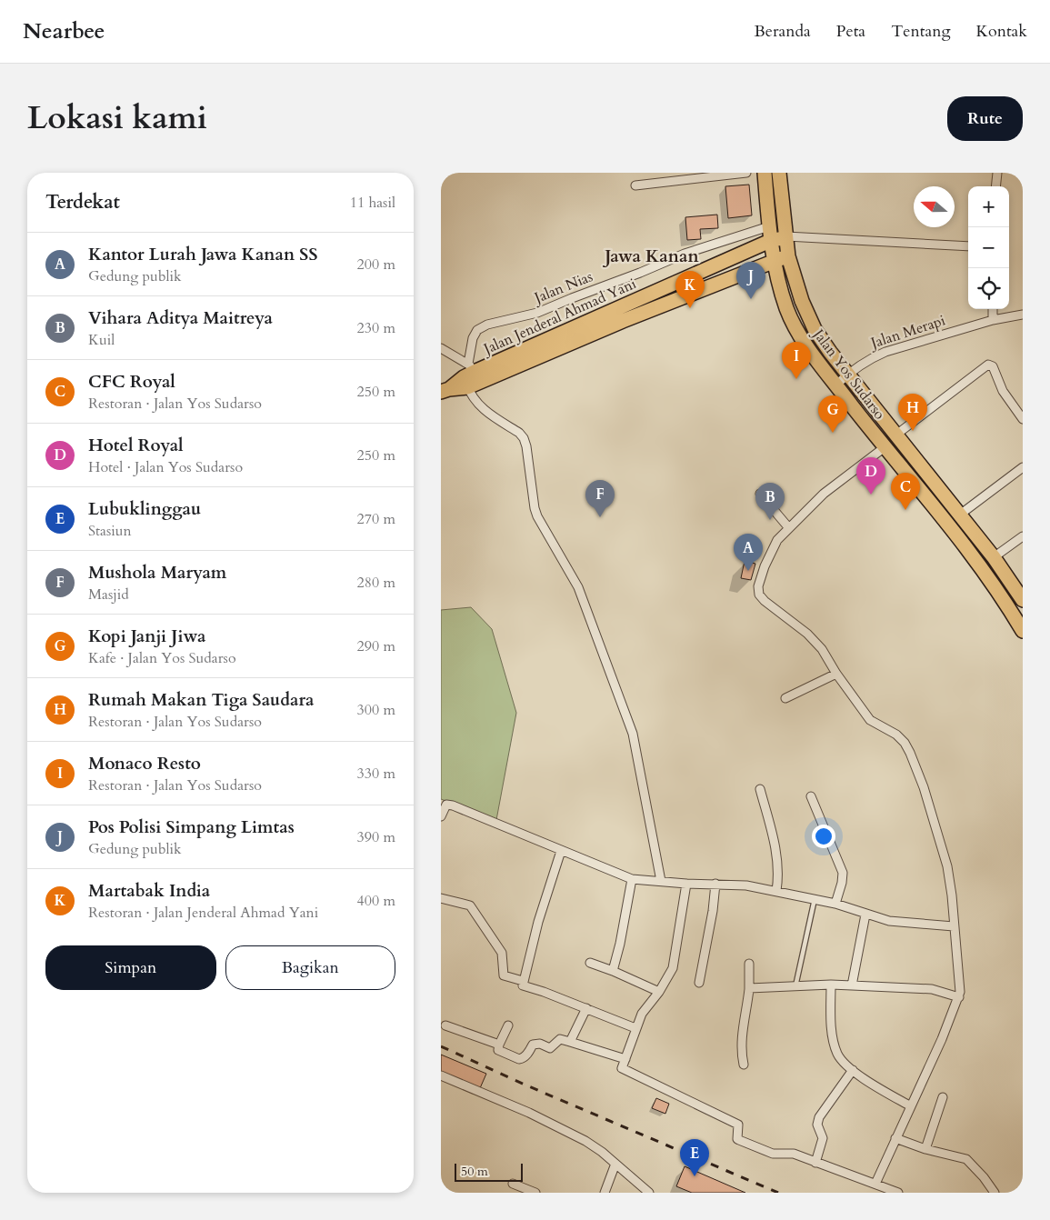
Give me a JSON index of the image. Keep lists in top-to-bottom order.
{
  "streets": {
    "highway": ["Jalan Jenderal Ahmad Yani", "Jalan Yos Sudarso"],
    "street": ["Jalan Nias", "Jalan Merapi"]
  },
  "crossings": [
    ["Jalan Nias", "Jalan Jenderal Ahmad Yani"],
    ["Jalan Nias", "Jalan Yos Sudarso"],
    ["Jalan Jenderal Ahmad Yani", "Jalan Yos Sudarso"],
    ["Jalan Merapi", "Jalan Yos Sudarso"]
  ],
  "districts": ["Jawa Kanan"],
  "scale_bar": "50 m",
  "north": "left",
  "page": {
    "header": "Nearbee",
    "nav": [
      "Beranda",
      "Peta",
      "Tentang",
      "Kontak"
    ],
    "title": "Lokasi kami",
    "buttons": [
      "Rute",
      ["Simpan", "Bagikan"]
    ],
    "heading": ["Terdekat", "11 hasil"],
    "map_buttons": ["+", "−"],
    "list": [
      {
        "mark": "A",
        "name": "Kantor Lurah Jawa Kanan SS",
        "note": "Gedung publik",
        "value": "200 m"
      },
      {
        "mark": "B",
        "name": "Vihara Aditya Maitreya",
        "note": "Kuil",
        "value": "230 m"
      },
      {
        "mark": "C",
        "name": "CFC Royal",
        "note": "Restoran · Jalan Yos Sudarso",
        "value": "250 m"
      },
      {
        "mark": "D",
        "name": "Hotel Royal",
        "note": "Hotel · Jalan Yos Sudarso",
        "value": "250 m"
      },
      {
        "mark": "E",
        "name": "Lubuklinggau",
        "note": "Stasiun",
        "value": "270 m"
      },
      {
        "mark": "F",
        "name": "Mushola Maryam",
        "note": "Masjid",
        "value": "280 m"
      },
      {
        "mark": "G",
        "name": "Kopi Janji Jiwa",
        "note": "Kafe · Jalan Yos Sudarso",
        "value": "290 m"
      },
      {
        "mark": "H",
        "name": "Rumah Makan Tiga Saudara",
        "note": "Restoran · Jalan Yos Sudarso",
        "value": "300 m"
      },
      {
        "mark": "I",
        "name": "Monaco Resto",
        "note": "Restoran · Jalan Yos Sudarso",
        "value": "330 m"
      },
      {
        "mark": "J",
        "name": "Pos Polisi Simpang Limtas",
        "note": "Gedung publik",
        "value": "390 m"
      },
      {
        "mark": "K",
        "name": "Martabak India",
        "note": "Restoran · Jalan Jenderal Ahmad Yani",
        "value": "400 m"
      }
    ],
    "pins": [
      "J",
      "K",
      "I",
      "H",
      "G",
      "D",
      "C",
      "F",
      "B",
      "A",
      "E"
    ],
    "scale": "50 m"
  }
}
